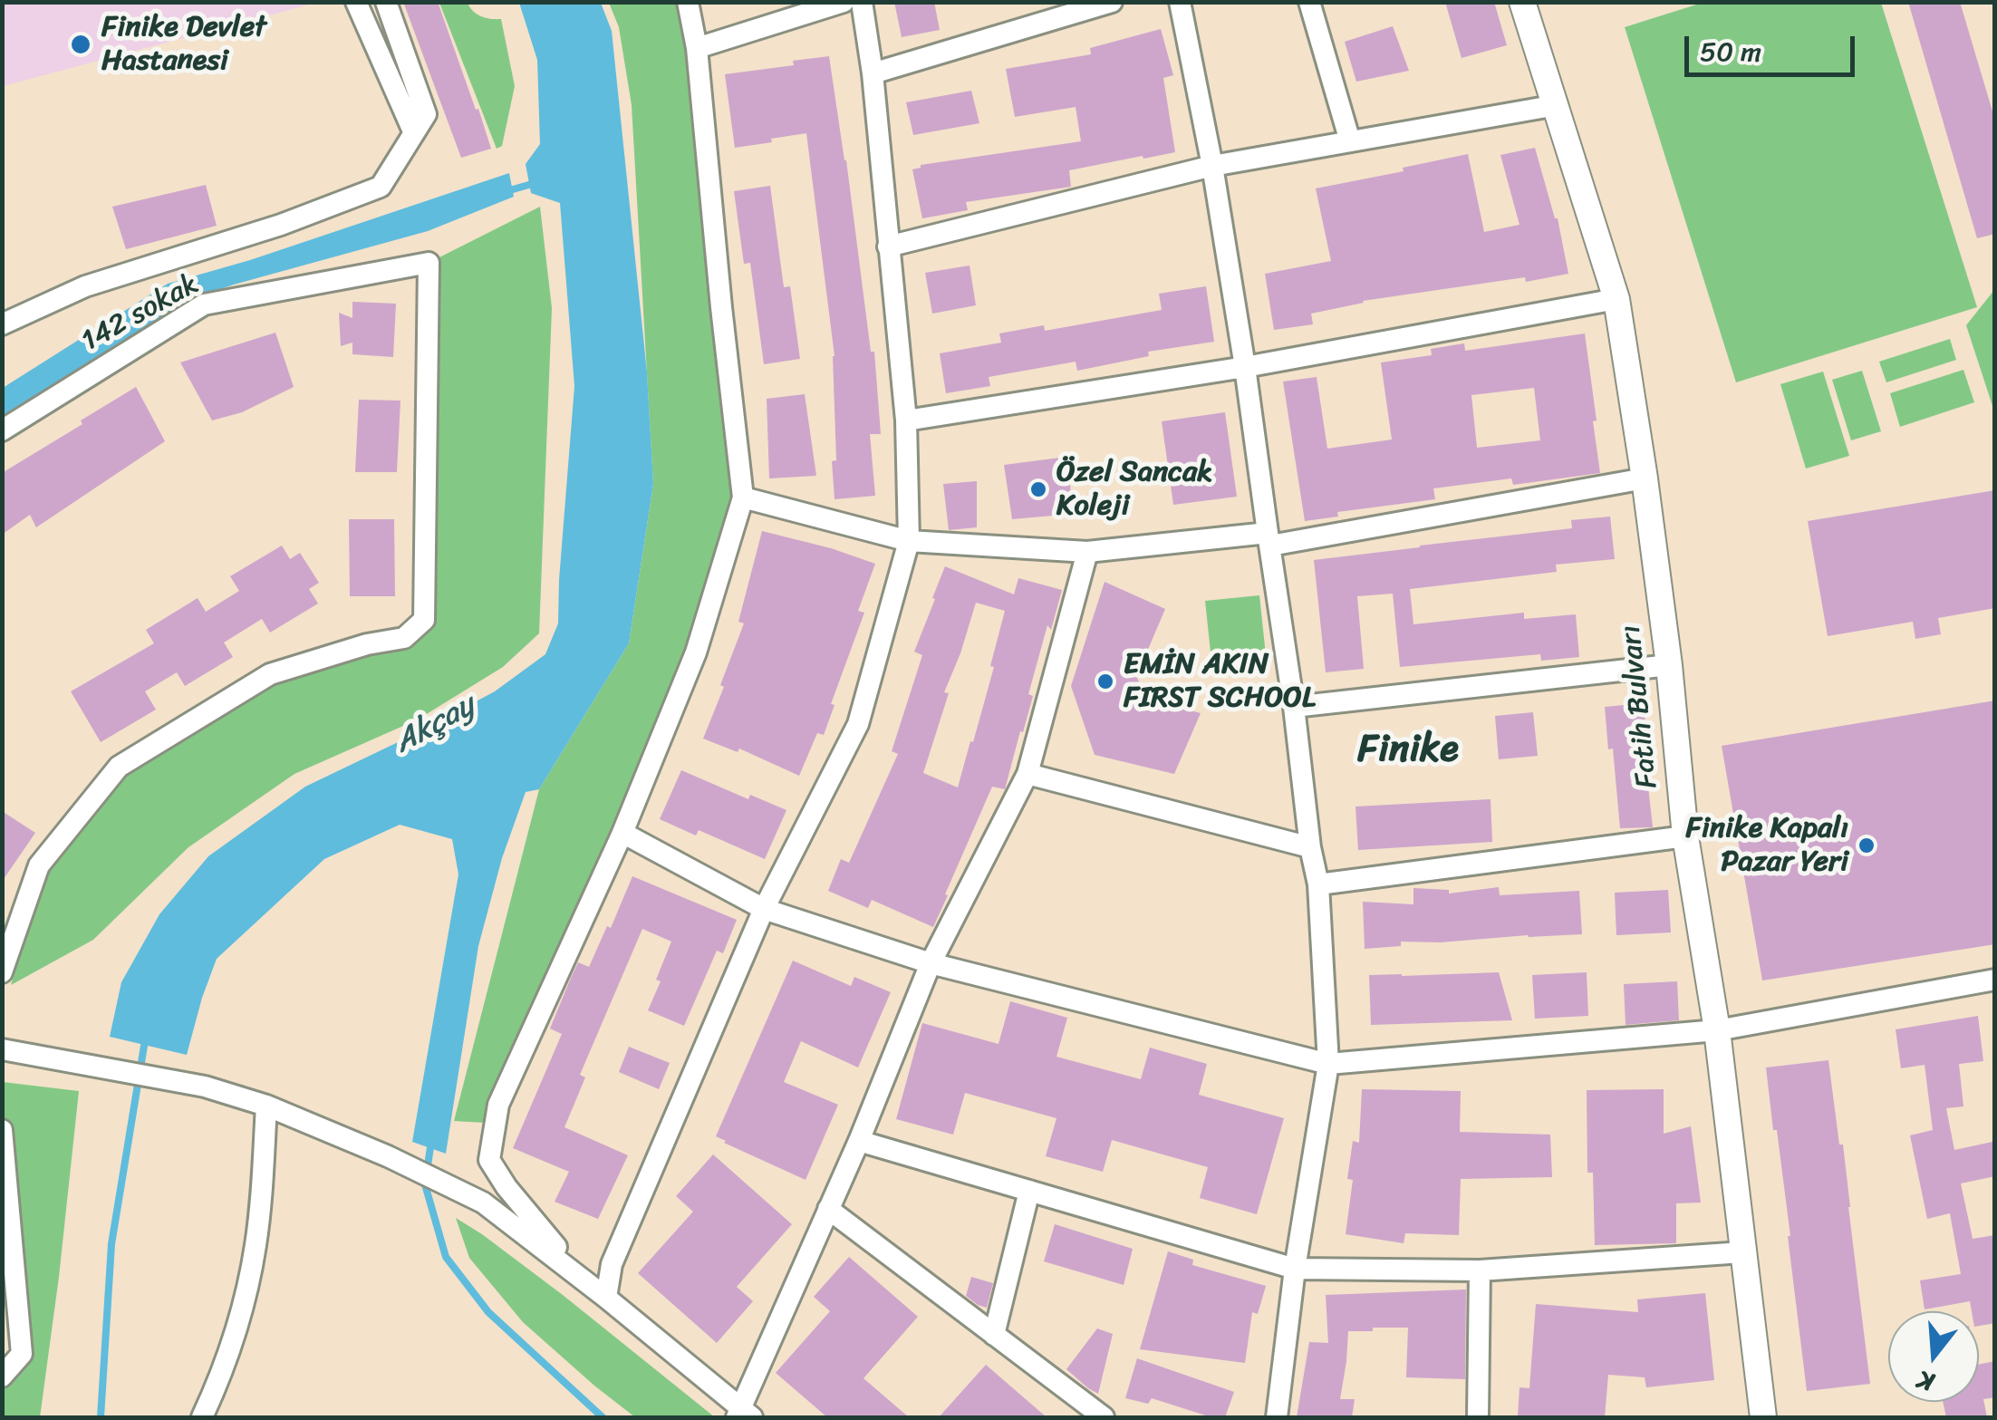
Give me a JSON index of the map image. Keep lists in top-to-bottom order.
{
  "streets": {
    "street": ["142 sokak", "Fatih Bulvarı"]
  },
  "districts": ["Finike"],
  "water": ["Akçay"],
  "places": [
    "Finike Devlet Hastanesi",
    "Özel Sancak Koleji",
    "EMİN AKIN FIRST SCHOOL",
    "Finike Kapalı Pazar Yeri"
  ],
  "scale_bar": "50 m",
  "north": "bottom"
}
